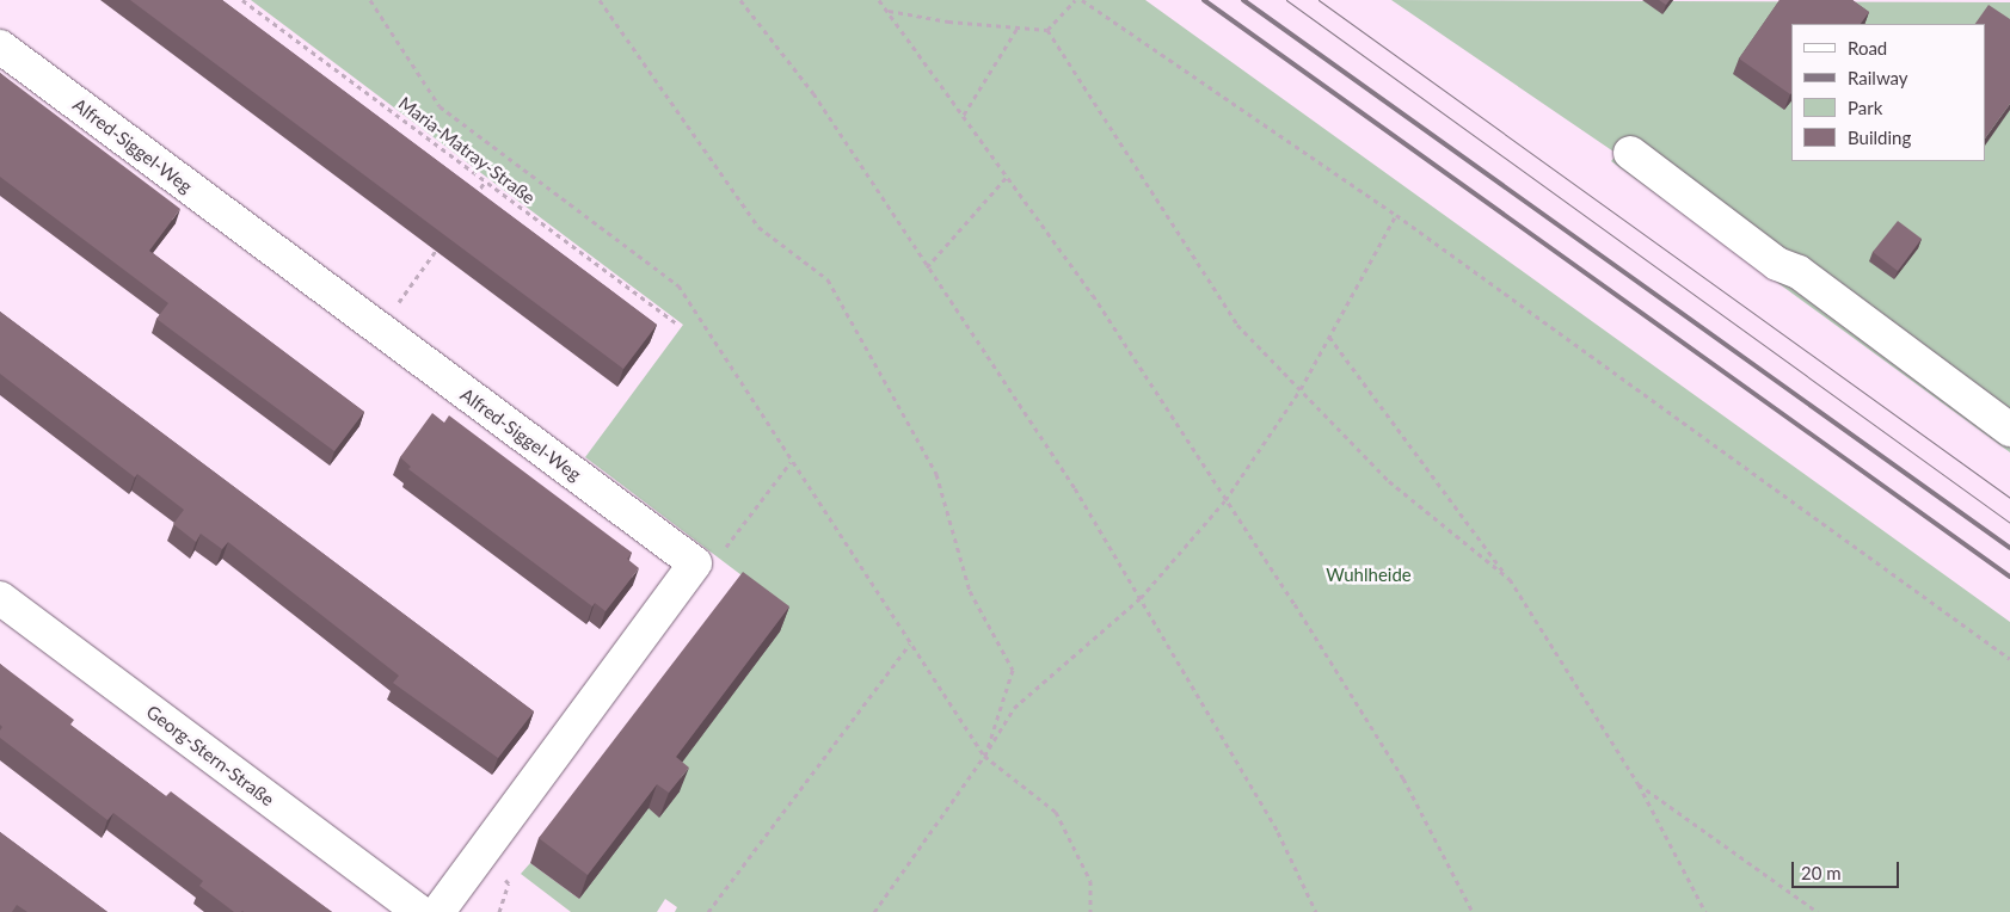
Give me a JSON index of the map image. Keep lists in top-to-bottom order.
{
  "streets": {
    "street": ["Alfred-Siggel-Weg", "Georg-Stern-Straße"],
    "path": ["Maria-Matray-Straße"]
  },
  "parks": ["Wuhlheide"],
  "legend": [
    "Road",
    "Railway",
    "Park",
    "Building"
  ],
  "scale_bar": "20 m"
}
